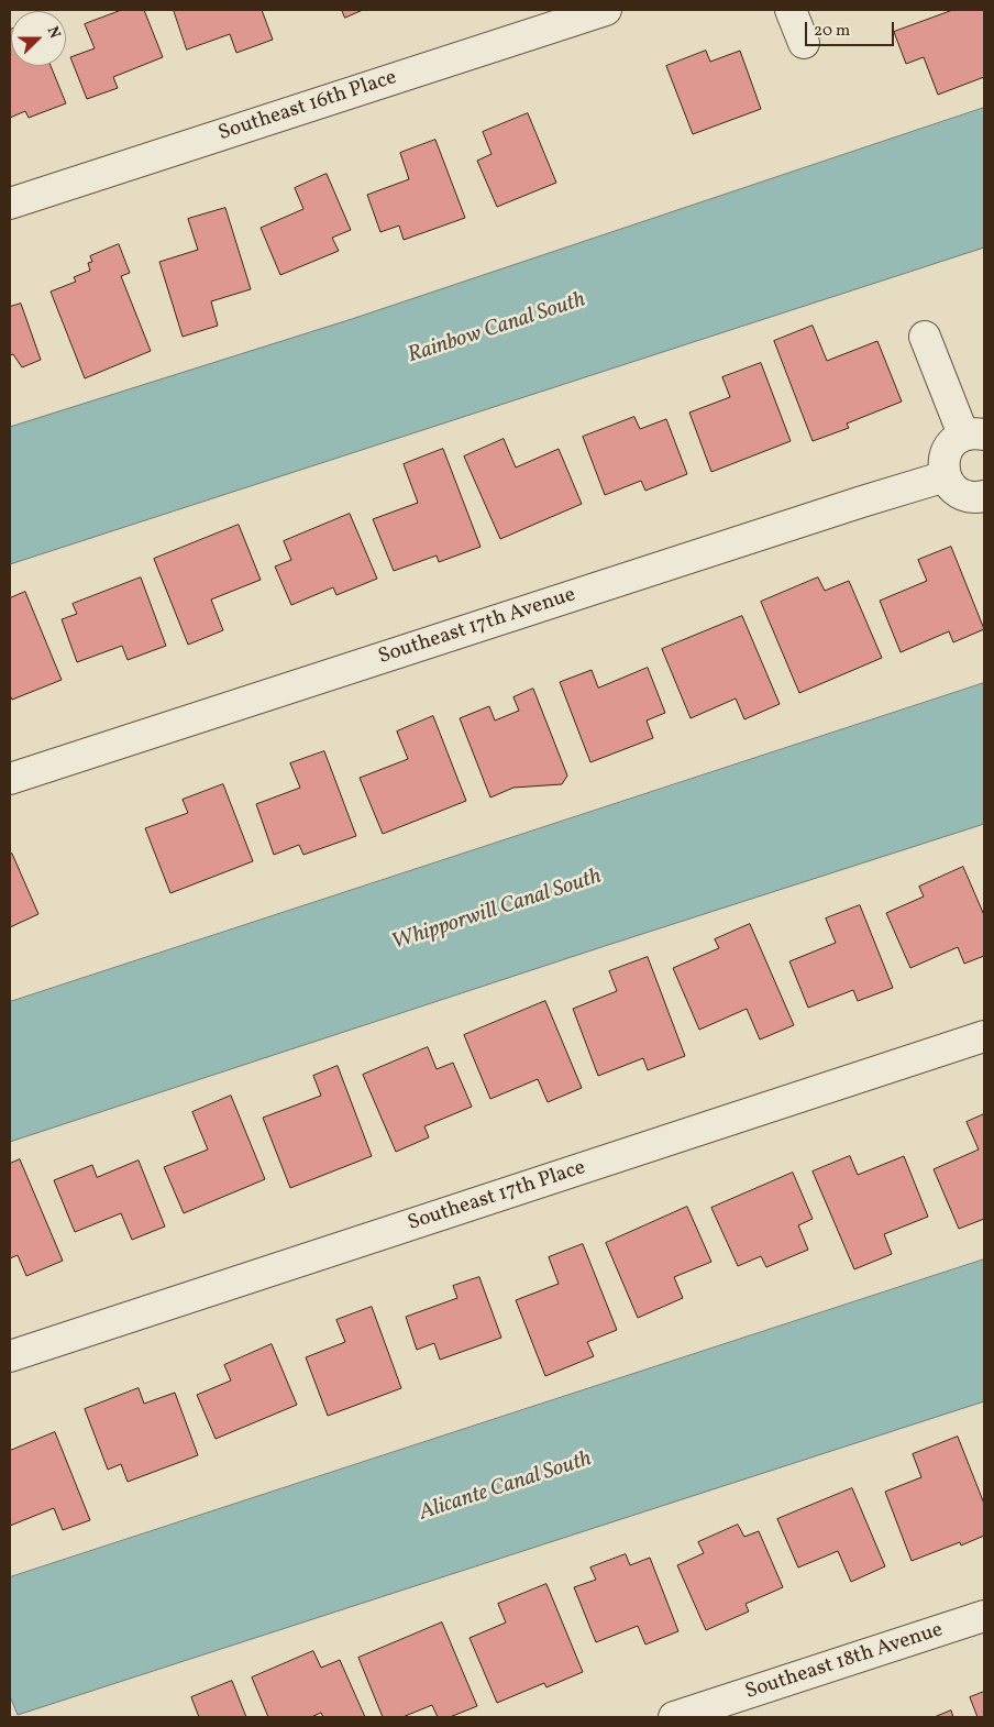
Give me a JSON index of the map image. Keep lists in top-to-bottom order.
{
  "streets": {
    "street": [
      "Southeast 16th Place",
      "Southeast 17th Avenue",
      "Southeast 17th Place",
      "Southeast 18th Avenue"
    ]
  },
  "water": ["Rainbow Canal South", "Whipporwill Canal South", "Alicante Canal South"],
  "scale_bar": "20 m",
  "north": "right"
}
